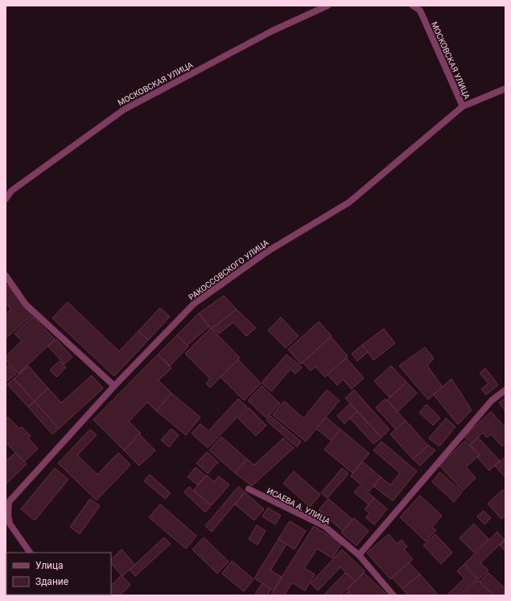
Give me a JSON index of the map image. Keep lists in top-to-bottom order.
{
  "streets": {
    "street": ["МОСКОВСКАЯ УЛИЦА", "РАКОССОВСКОГО УЛИЦА", "ИСАЕВА А. УЛИЦА"]
  },
  "crossings": [
    ["МОСКОВСКАЯ УЛИЦА", "РАКОССОВСКОГО УЛИЦА"]
  ],
  "legend": ["Улица", "Здание"]
}
